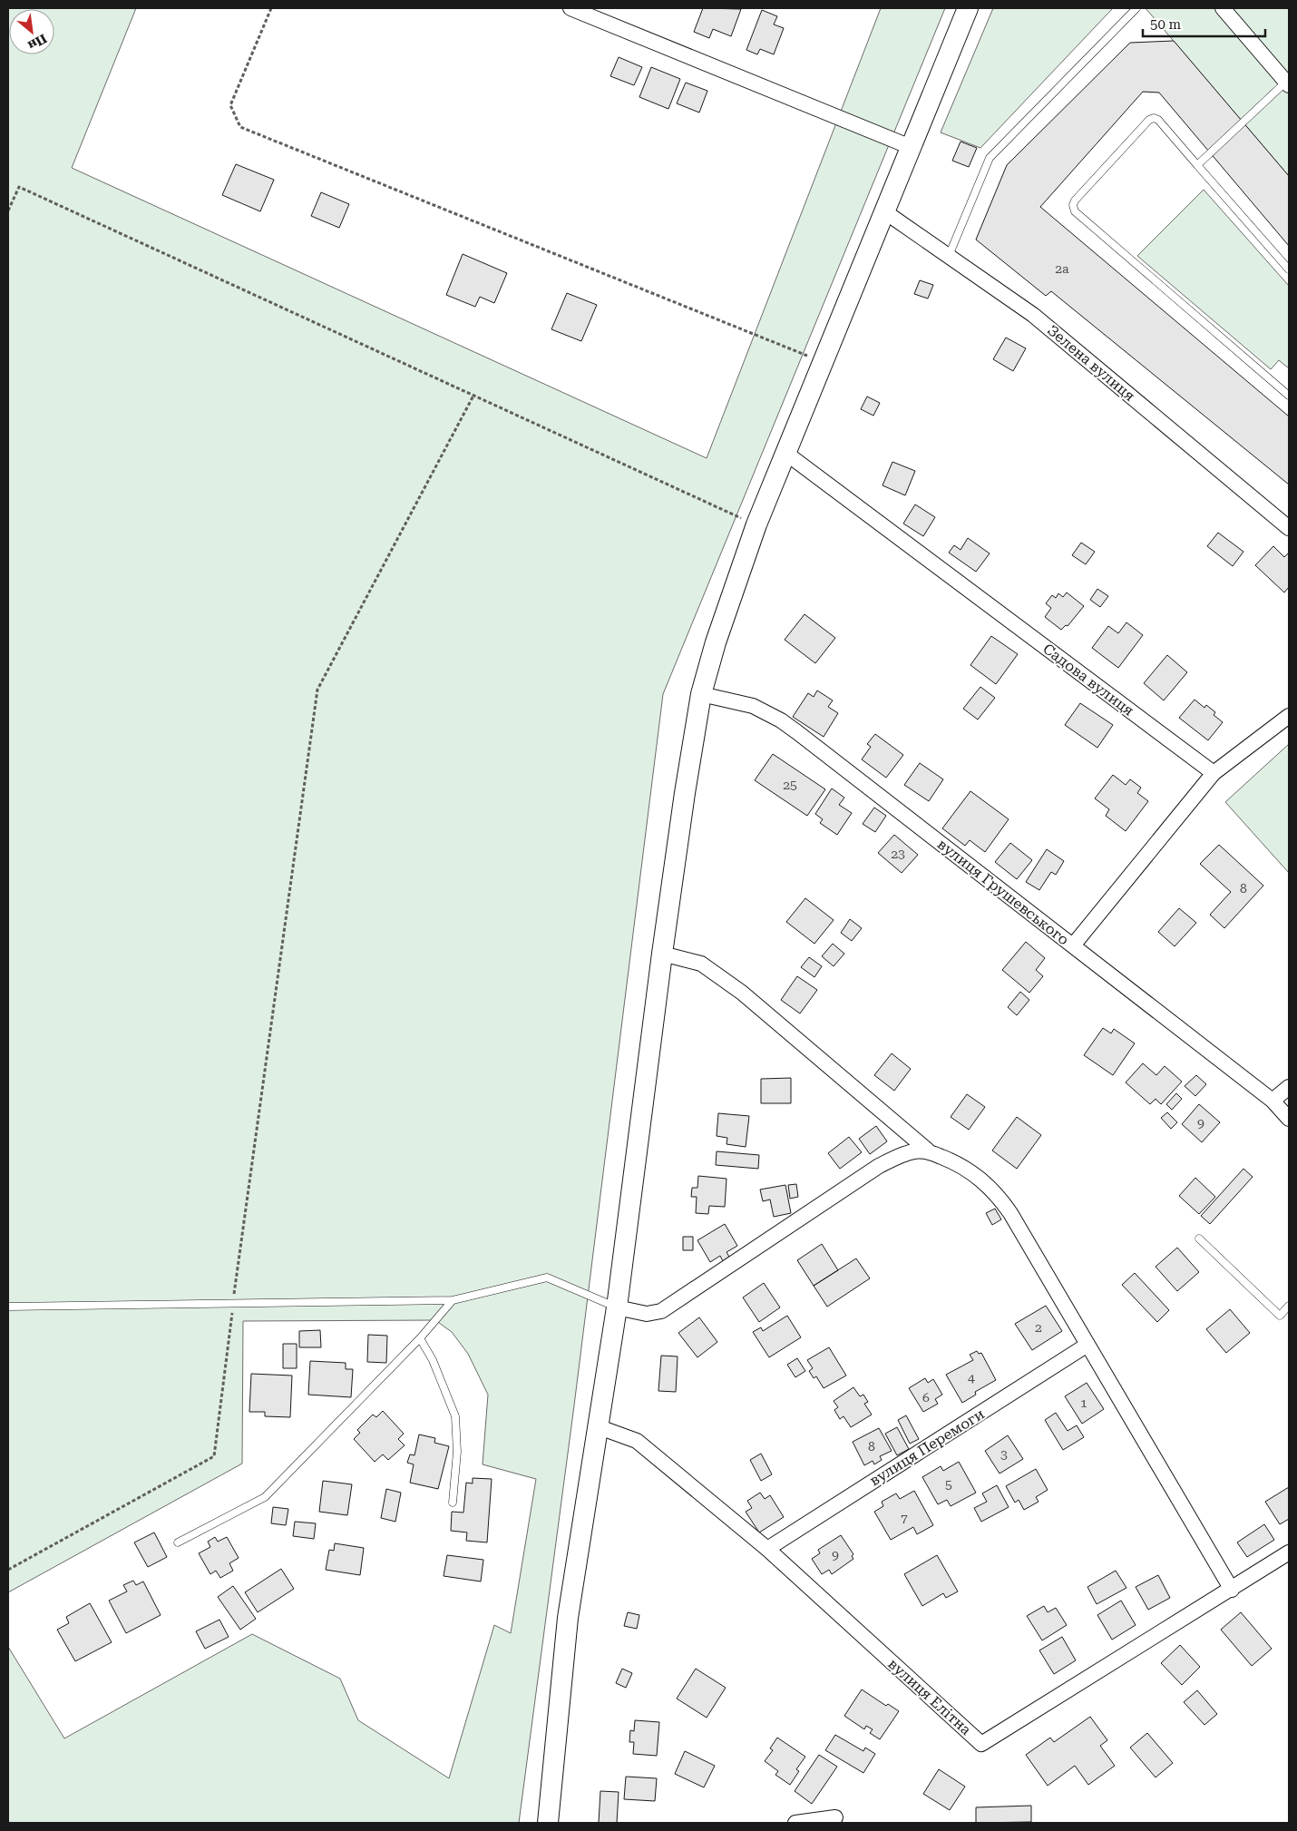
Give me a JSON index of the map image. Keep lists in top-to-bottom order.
{
  "streets": {
    "street": [
      "Зелена вулиця",
      "Садова вулиця",
      "вулиця Грушевського",
      "вулиця Перемоги",
      "вулиця Елітна"
    ]
  },
  "crossings": [
    ["вулиця Перемоги", "вулиця Елітна"]
  ],
  "house_numbers": [
    "2а",
    "25",
    "23",
    "8",
    "9",
    "2",
    "4",
    "6",
    "1",
    "8",
    "3",
    "5",
    "7",
    "9"
  ],
  "scale_bar": "50 m",
  "north": "bottom right"
}
